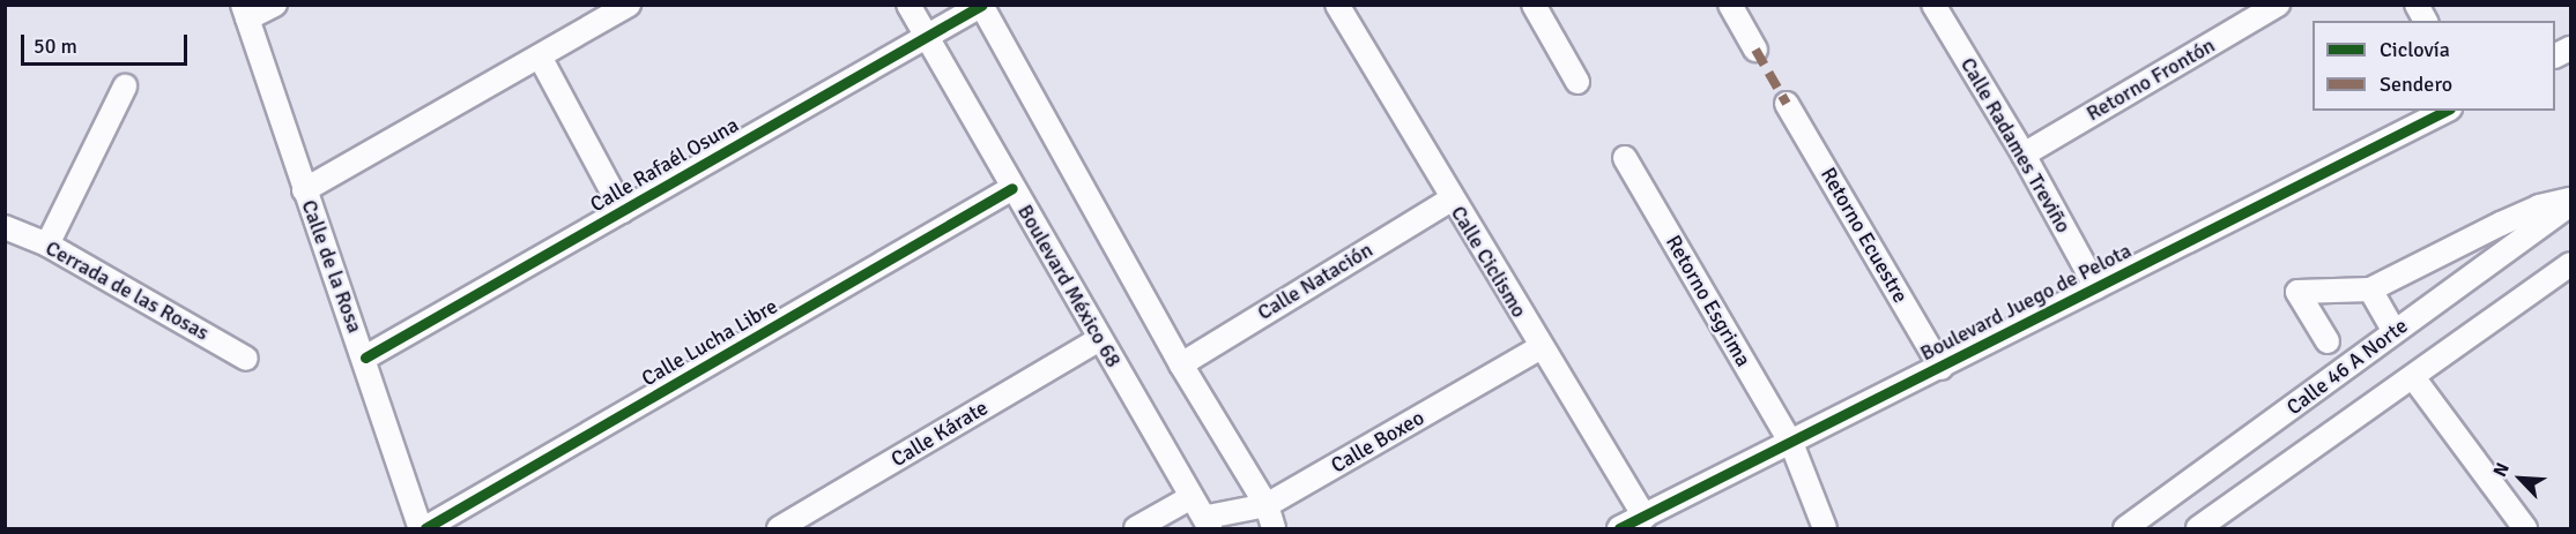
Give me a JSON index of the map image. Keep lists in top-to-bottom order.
{
  "streets": {
    "street": [
      "Retorno Frontón",
      "Calle Radames Treviño",
      "Calle Rafaél Osuna",
      "Retorno Ecuestre",
      "Calle Ciclismo",
      "Calle de la Rosa",
      "Calle Natación",
      "Boulevard México 68",
      "Cerrada de las Rosas",
      "Retorno Esgrima",
      "Boulevard Juego de Pelota",
      "Calle Lucha Libre",
      "Calle 46 A Norte",
      "Calle Kárate",
      "Calle Boxeo"
    ]
  },
  "crossings": [
    ["Retorno Frontón", "Calle Radames Treviño"],
    ["Calle Radames Treviño", "Boulevard Juego de Pelota"],
    ["Calle Rafaél Osuna", "Calle de la Rosa"],
    ["Calle Rafaél Osuna", "Boulevard México 68"],
    ["Retorno Ecuestre", "Boulevard Juego de Pelota"],
    ["Calle Ciclismo", "Calle Natación"],
    ["Calle Ciclismo", "Boulevard Juego de Pelota"],
    ["Calle Ciclismo", "Calle Boxeo"],
    ["Calle de la Rosa", "Calle Lucha Libre"],
    ["Boulevard México 68", "Calle Lucha Libre"],
    ["Boulevard México 68", "Calle Kárate"],
    ["Boulevard México 68", "Calle Boxeo"],
    ["Retorno Esgrima", "Boulevard Juego de Pelota"]
  ],
  "legend": ["Ciclovía", "Sendero"],
  "scale_bar": "50 m",
  "north": "top left"
}
